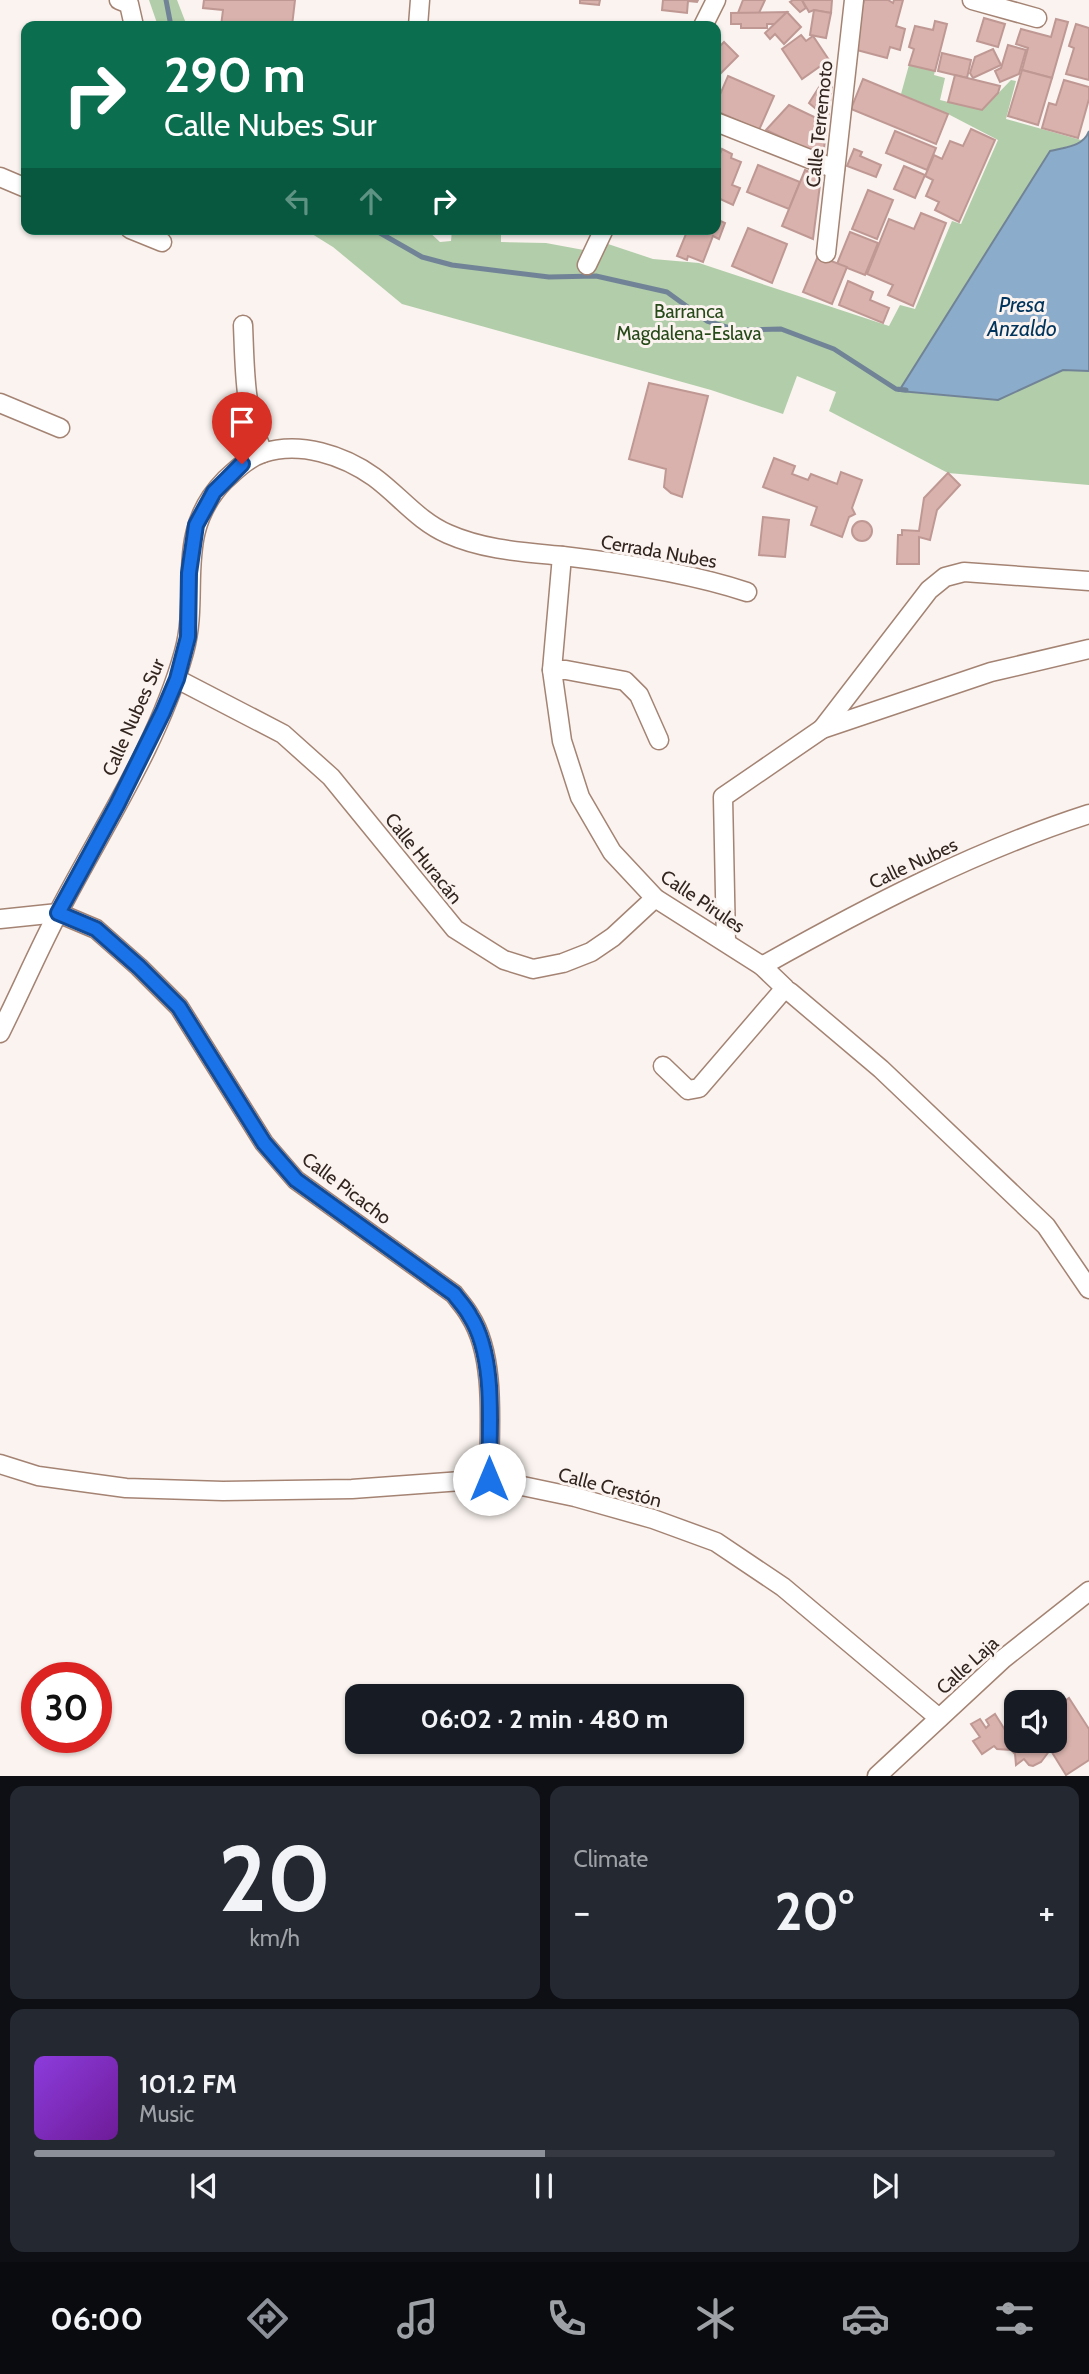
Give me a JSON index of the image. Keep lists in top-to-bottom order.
{
  "streets": {
    "street": [
      "Calle Terremoto",
      "Cerrada Nubes",
      "Calle Nubes Sur",
      "Calle Huracán",
      "Calle Nubes",
      "Calle Pirules",
      "Calle Picacho",
      "Calle Crestón",
      "Calle Laja"
    ]
  },
  "crossings": [
    ["Cerrada Nubes", "Calle Nubes Sur"],
    ["Cerrada Nubes", "Calle Pirules"],
    ["Calle Nubes Sur", "Calle Huracán"],
    ["Calle Nubes Sur", "Calle Pirules"],
    ["Calle Nubes Sur", "Calle Picacho"],
    ["Calle Huracán", "Calle Pirules"],
    ["Calle Nubes", "Calle Pirules"],
    ["Calle Picacho", "Calle Crestón"],
    ["Calle Crestón", "Calle Laja"]
  ],
  "water": ["Presa Anzaldo"],
  "parks": ["Barranca Magdalena-Eslava"],
  "page": {
    "turn": ["290 m", "Calle Nubes Sur"],
    "limit": "30",
    "trip": "06:02 · 2 min · 480 m",
    "tile": [
      ["20", "km/h"],
      "Climate"
    ],
    "heat": ["−", "20°", "+"],
    "song": ["101.2 FM", "Music"],
    "tabs": "06:00"
  }
}
